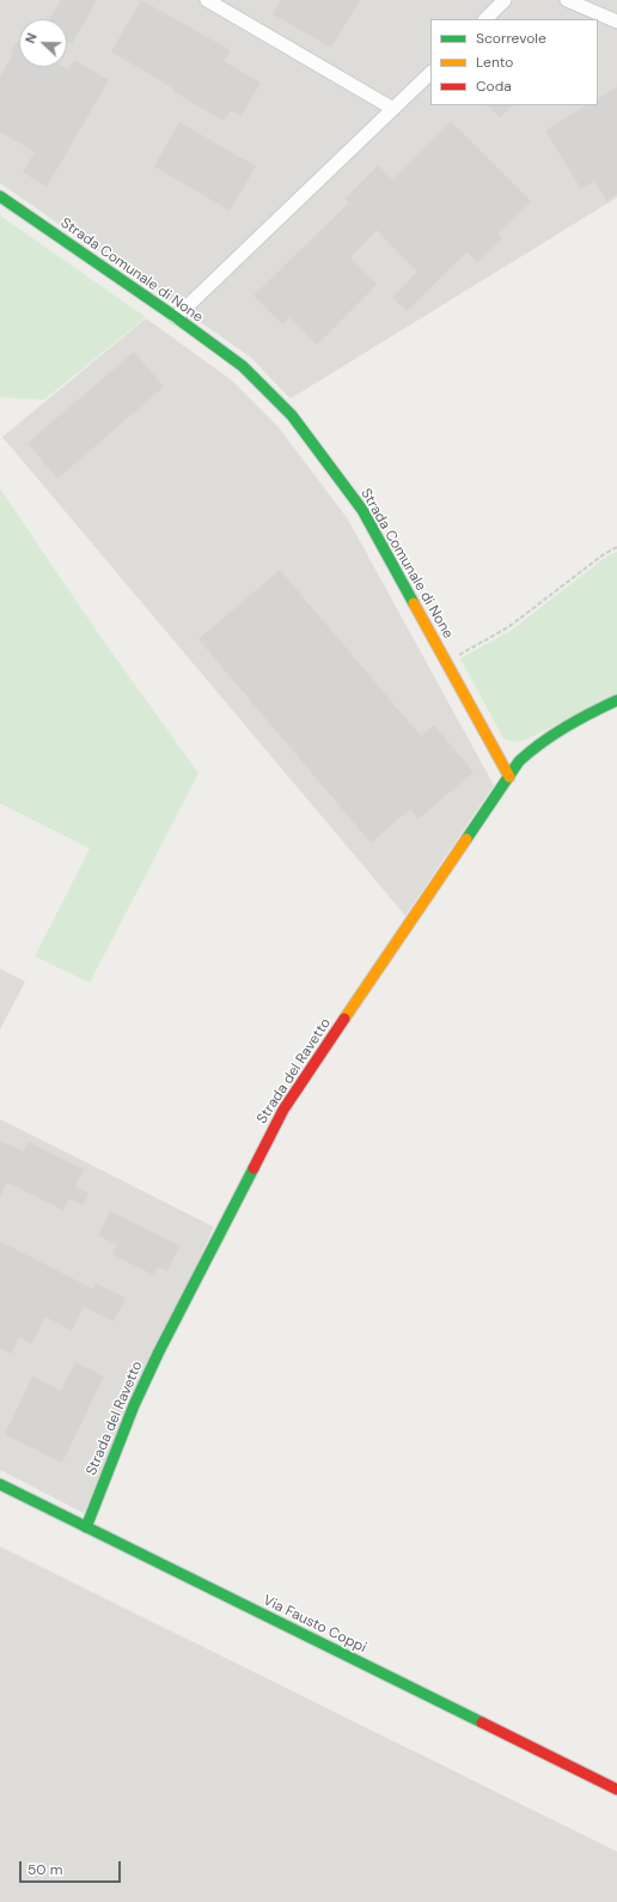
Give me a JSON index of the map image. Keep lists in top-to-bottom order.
{
  "streets": {
    "street": ["Strada Comunale di None", "Strada del Ravetto", "Via Fausto Coppi"]
  },
  "crossings": [
    ["Strada Comunale di None", "Strada del Ravetto"],
    ["Strada del Ravetto", "Via Fausto Coppi"]
  ],
  "legend": ["Scorrevole", "Lento", "Coda"],
  "scale_bar": "50 m",
  "north": "left"
}
